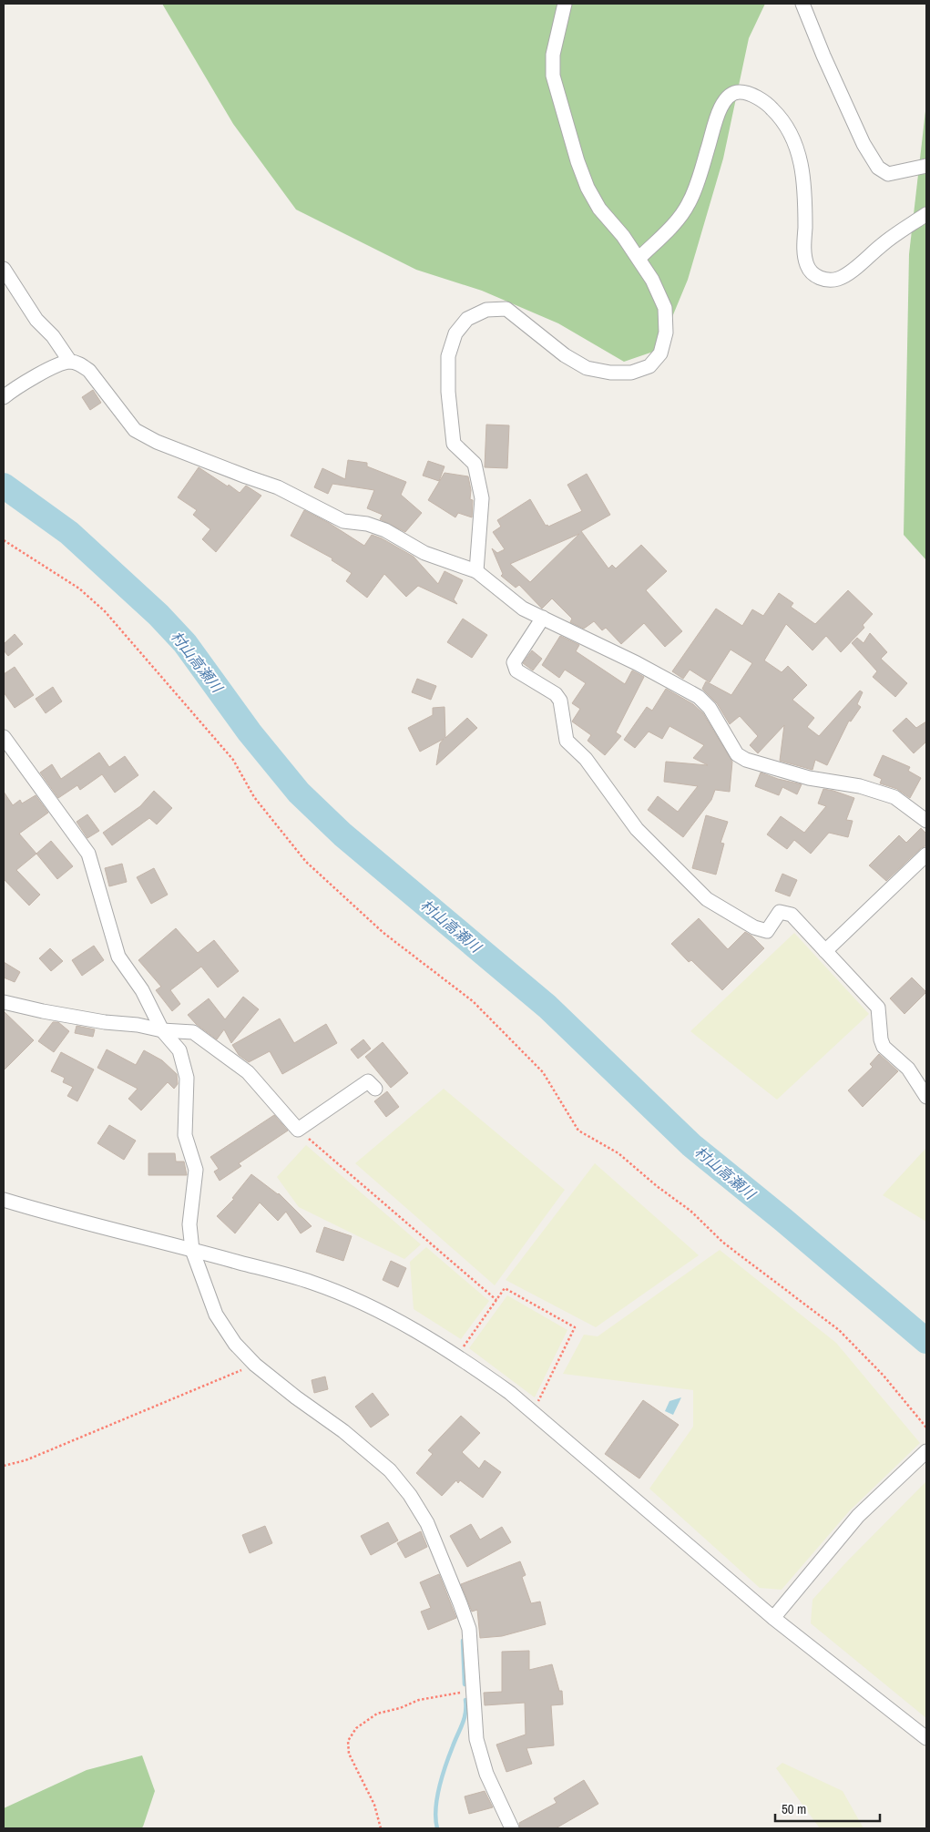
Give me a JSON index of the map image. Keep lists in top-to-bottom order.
{
  "water": ["村山高瀬川"],
  "scale_bar": "50 m"
}
